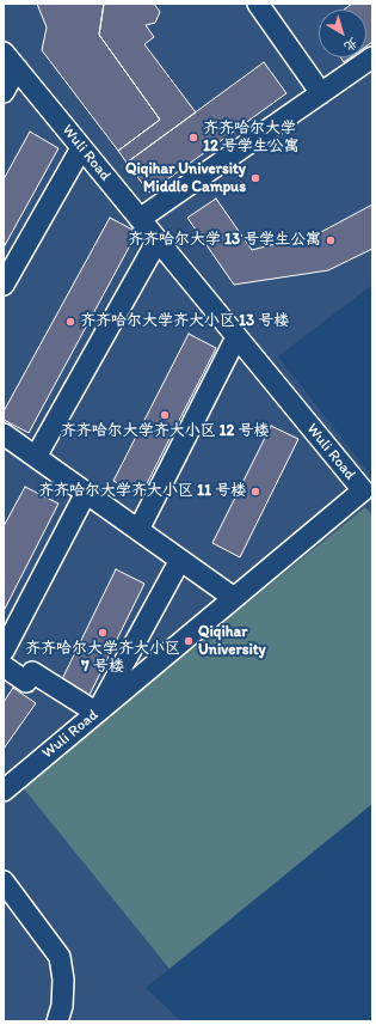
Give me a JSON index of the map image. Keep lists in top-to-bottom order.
{
  "streets": {
    "street": ["Wuli Road"]
  },
  "places": [
    "齐齐哈尔大学 12 号学生公寓",
    "Qiqihar University Middle Campus",
    "齐齐哈尔大学 13 号学生公寓",
    "齐齐哈尔大学齐大小区 13 号楼",
    "齐齐哈尔大学齐大小区 12 号楼",
    "齐齐哈尔大学齐大小区 11 号楼",
    "齐齐哈尔大学齐大小区 7 号楼",
    "Qiqihar University"
  ],
  "north": "bottom right"
}
